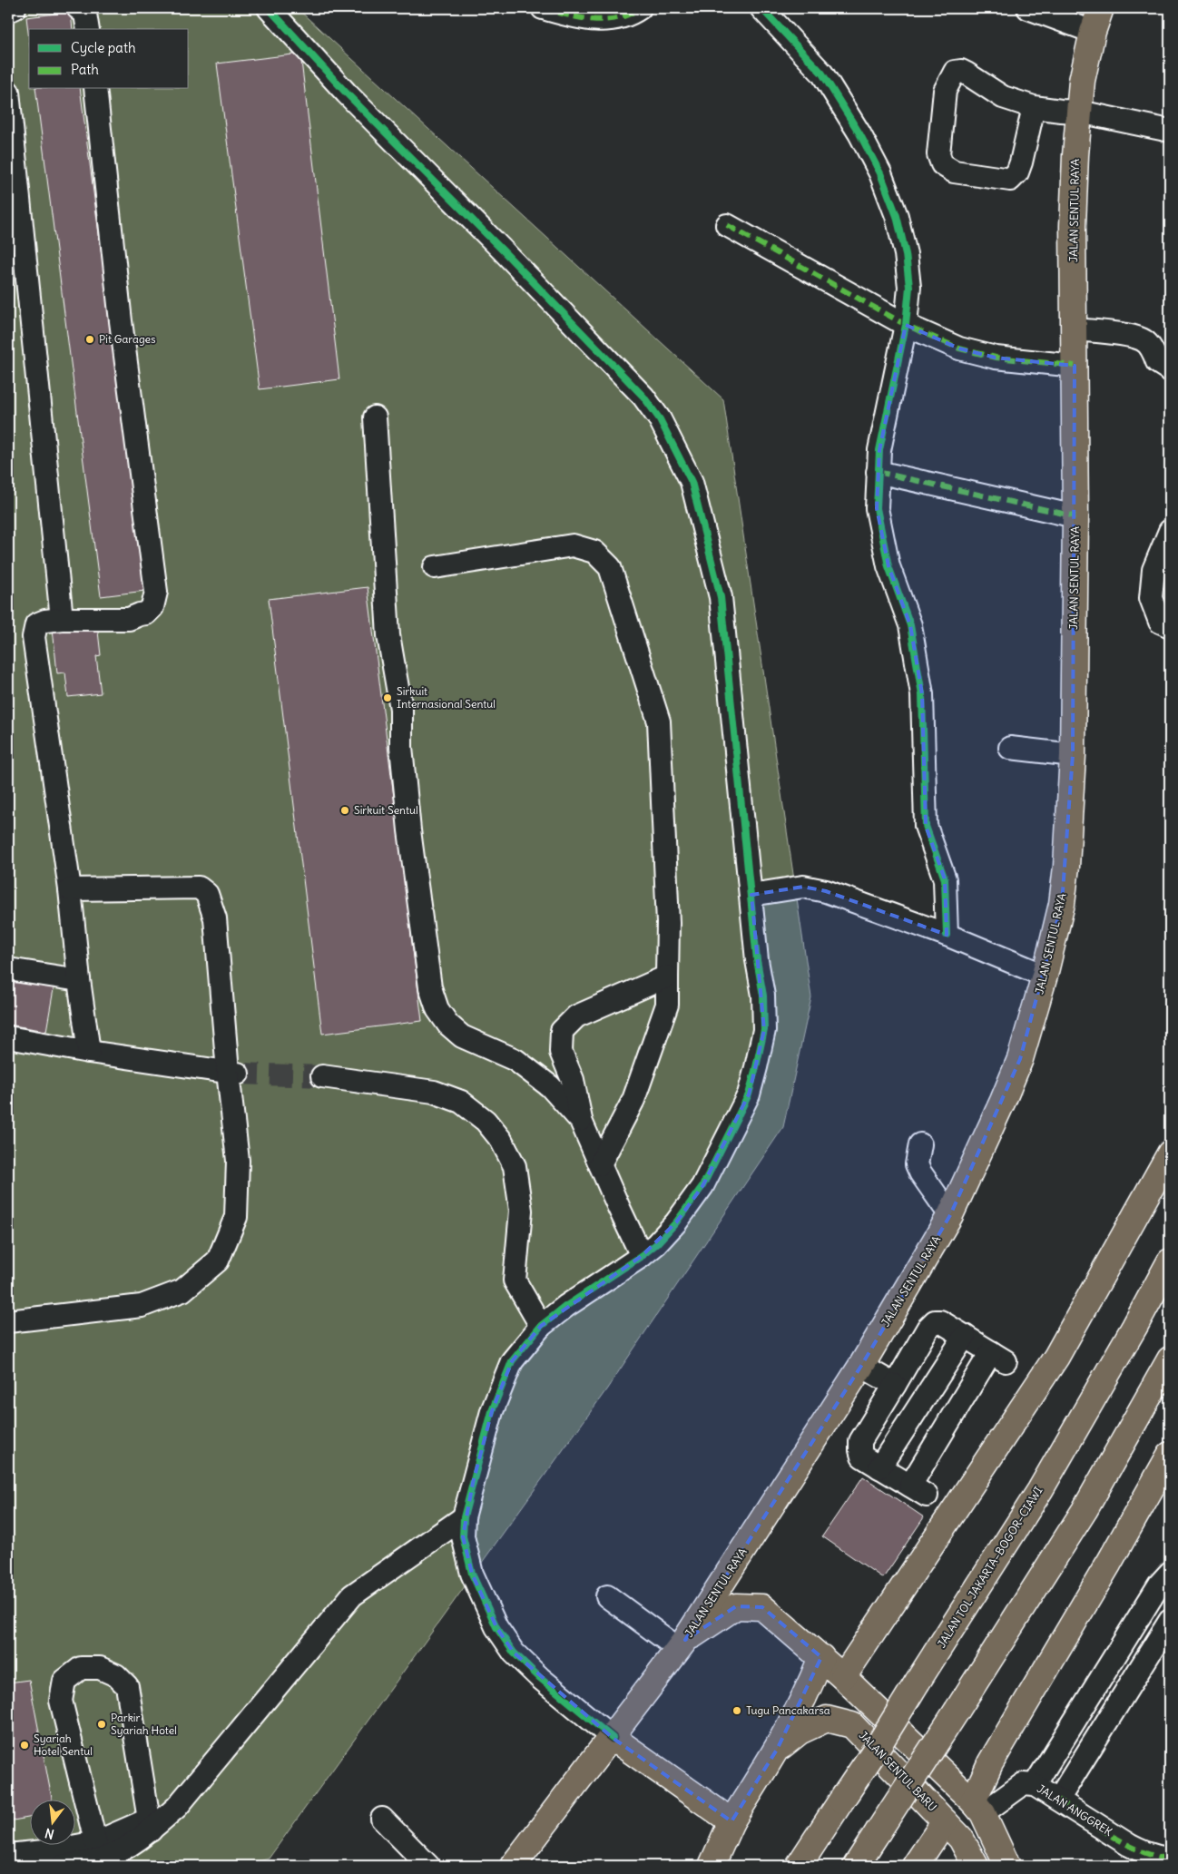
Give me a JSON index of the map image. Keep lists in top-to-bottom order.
{
  "streets": {
    "main road": ["JALAN SENTUL RAYA", "JALAN TOL JAKARTA–BOGOR–CIAWI", "JALAN SENTUL BARU"],
    "street": ["JALAN ANGGREK"]
  },
  "places": [
    "Pit Garages",
    "Sirkuit Internasional Sentul",
    "Sirkuit Sentul",
    "Tugu Pancakarsa",
    "Parkir Syariah Hotel",
    "Syariah Hotel Sentul"
  ],
  "legend": ["Cycle path", "Path"],
  "north": "bottom"
}
